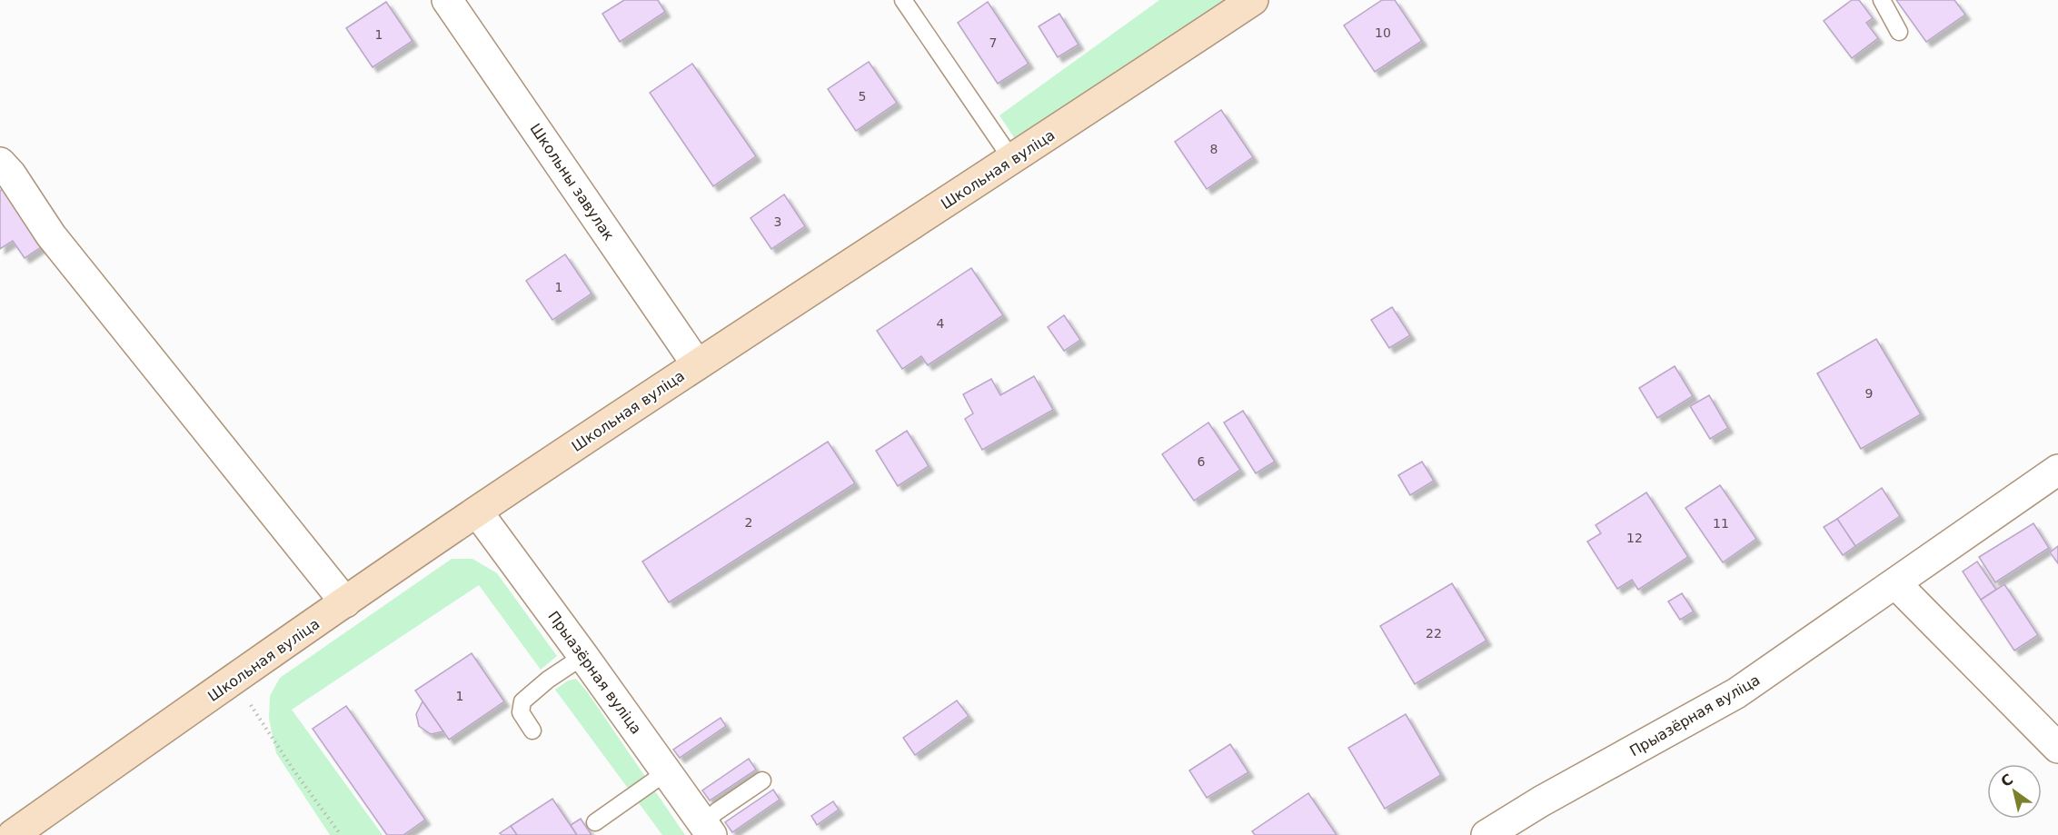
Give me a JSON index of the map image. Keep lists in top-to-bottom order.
{
  "streets": {
    "main road": ["Школьная вуліца"],
    "street": ["Школьны завулак", "Прыазёрная вуліца"]
  },
  "crossings": [
    ["Школьная вуліца", "Школьны завулак"],
    ["Школьная вуліца", "Прыазёрная вуліца"]
  ],
  "house_numbers": [
    "10",
    "1",
    "7",
    "5",
    "8",
    "3",
    "1",
    "4",
    "9",
    "6",
    "2",
    "11",
    "12",
    "22",
    "1"
  ],
  "north": "top left"
}
